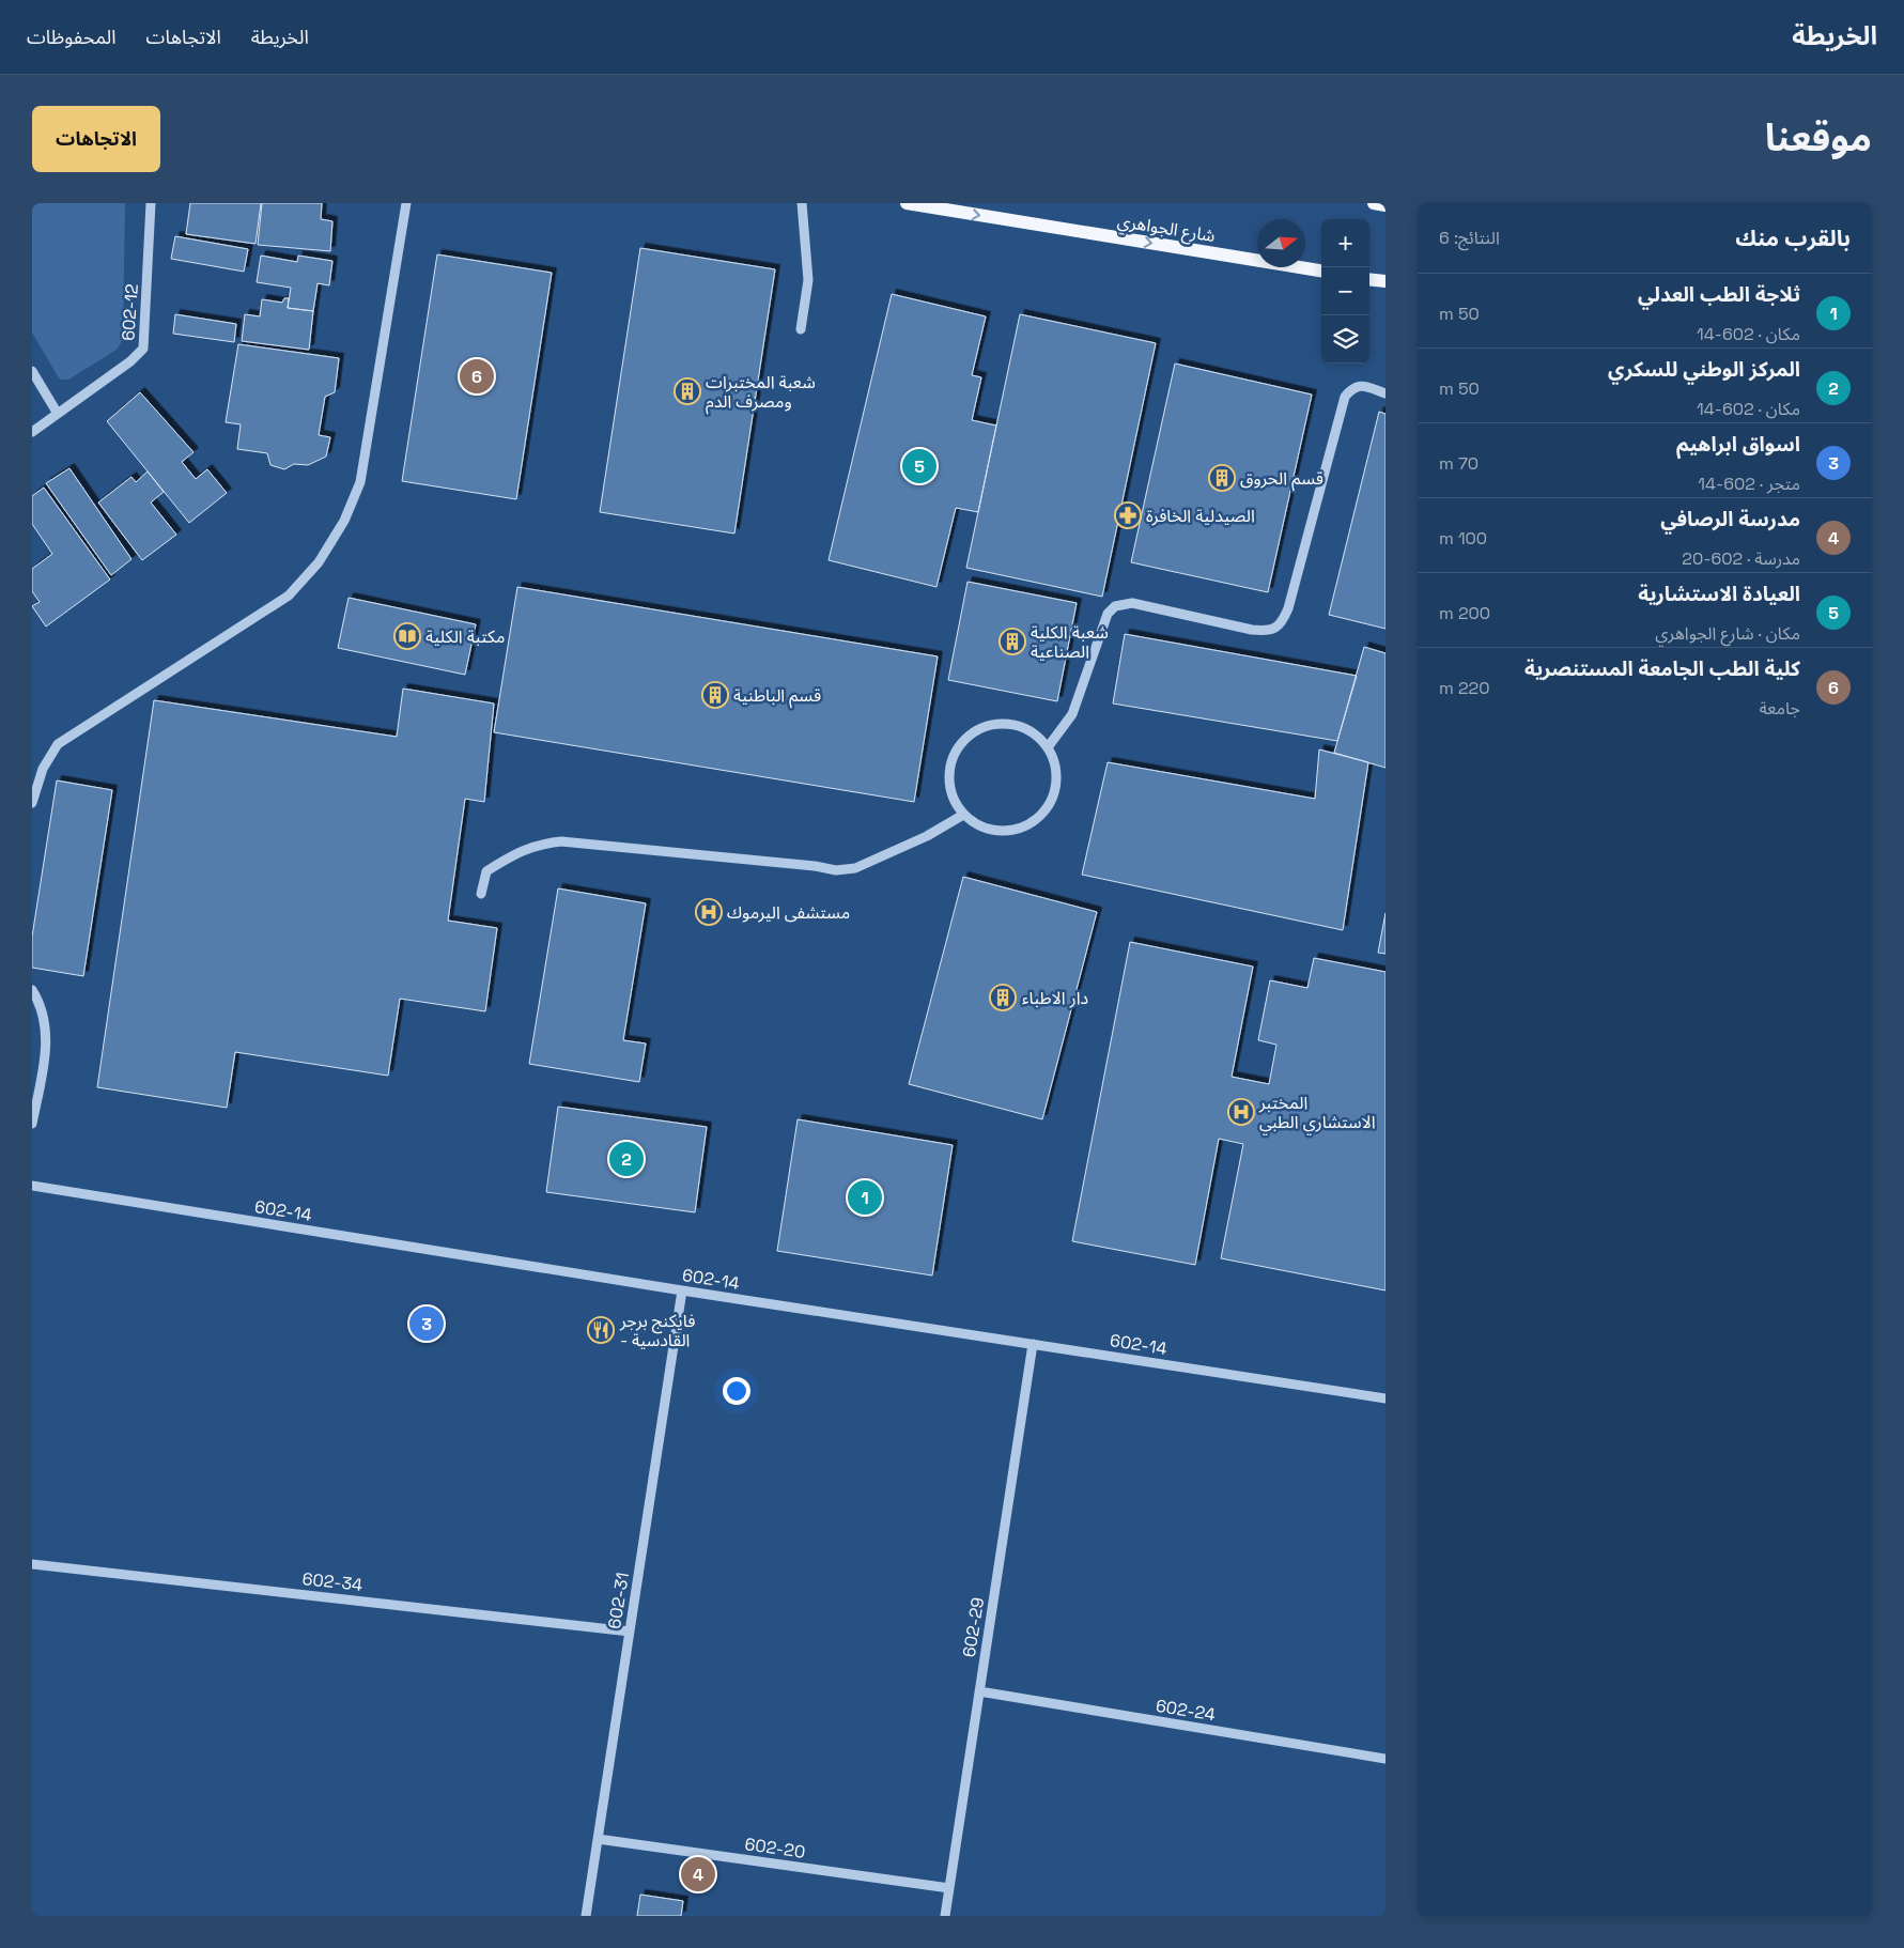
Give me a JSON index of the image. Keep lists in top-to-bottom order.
{
  "streets": {
    "main road": ["شارع الجواهري"],
    "street": [
      "602-12",
      "602-14",
      "602-34",
      "602-31",
      "602-29",
      "602-24",
      "602-20"
    ]
  },
  "crossings": [
    ["602-14", "602-31"],
    ["602-14", "602-29"],
    ["602-34", "602-31"],
    ["602-31", "602-20"],
    ["602-29", "602-24"],
    ["602-29", "602-20"]
  ],
  "one_way": ["شارع الجواهري"],
  "places": {
    "building": [
      "شعبة المختبرات ومصرف الدم",
      "قسم الحروق",
      "شعبة الكلية الصناعية",
      "قسم الباطنية",
      "دار الاطباء"
    ],
    "pharmacy": ["الصيدلية الخافرة"],
    "library": ["مكتبة الكلية"],
    "hospital": ["مستشفى اليرموك", "المختبر الاستشاري الطبي"],
    "restaurant": ["فايكنج برجر - القادسية"]
  },
  "north": "right",
  "page": {
    "header": "الخريطة",
    "nav": ["الخريطة", "الاتجاهات", "المحفوظات"],
    "title": "موقعنا",
    "buttons": "الاتجاهات",
    "heading": ["بالقرب منك", "النتائج: 6"],
    "map_buttons": ["+", "−"],
    "list": [
      {
        "mark": "1",
        "name": "ثلاجة الطب العدلي",
        "note": "مكان · 602-14",
        "value": "50 m"
      },
      {
        "mark": "2",
        "name": "المركز الوطني للسكري",
        "note": "مكان · 602-14",
        "value": "50 m"
      },
      {
        "mark": "3",
        "name": "اسواق ابراهيم",
        "note": "متجر · 602-14",
        "value": "70 m"
      },
      {
        "mark": "4",
        "name": "مدرسة الرصافي",
        "note": "مدرسة · 602-20",
        "value": "100 m"
      },
      {
        "mark": "5",
        "name": "العيادة الاستشارية",
        "note": "مكان · شارع الجواهري",
        "value": "200 m"
      },
      {
        "mark": "6",
        "name": "كلية الطب الجامعة المستنصرية",
        "note": "جامعة",
        "value": "220 m"
      }
    ],
    "pins": [
      "6",
      "5",
      "2",
      "1",
      "3",
      "4"
    ]
  }
}
